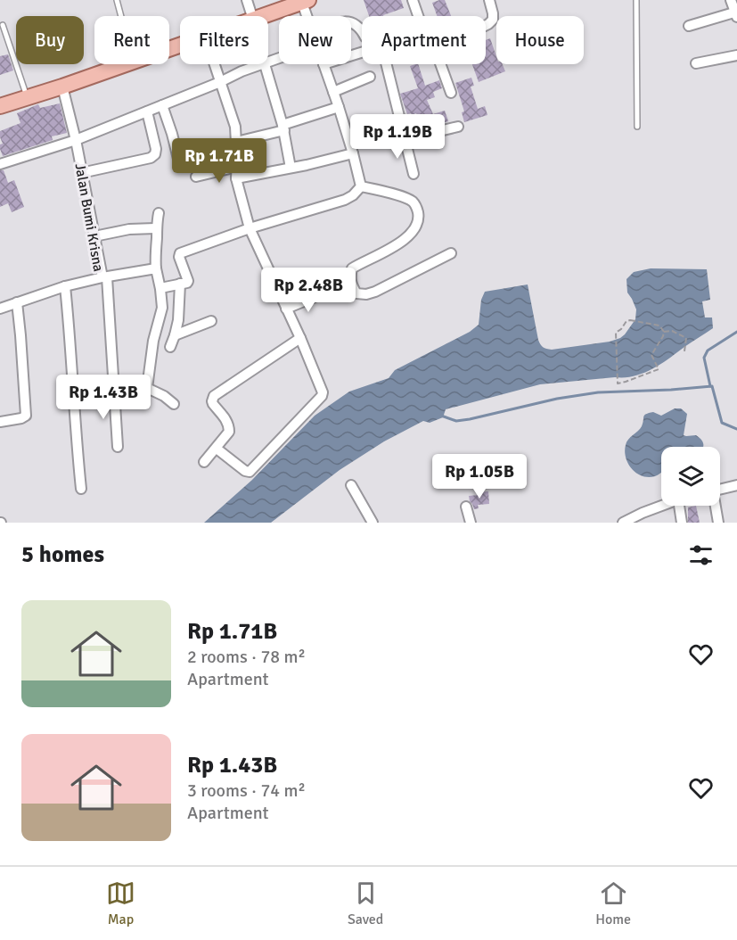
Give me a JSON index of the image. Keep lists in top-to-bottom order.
{
  "streets": {
    "street": ["Jalan Bumi Krisna"]
  },
  "page": {
    "chip": [
      "Buy",
      "Rent",
      "Filters",
      "New",
      "Apartment",
      "House"
    ],
    "price": [
      "Rp 1.19B",
      "Rp 1.71B",
      "Rp 2.48B",
      "Rp 1.43B",
      "Rp 1.05B"
    ],
    "heading": "5 homes",
    "list": [
      {
        "name": "Rp 1.71B",
        "note": "2 rooms · 78 m² · Apartment"
      },
      {
        "name": "Rp 1.43B",
        "note": "3 rooms · 74 m² · Apartment"
      }
    ],
    "tabs": ["Map", "Saved", "Home"]
  }
}
